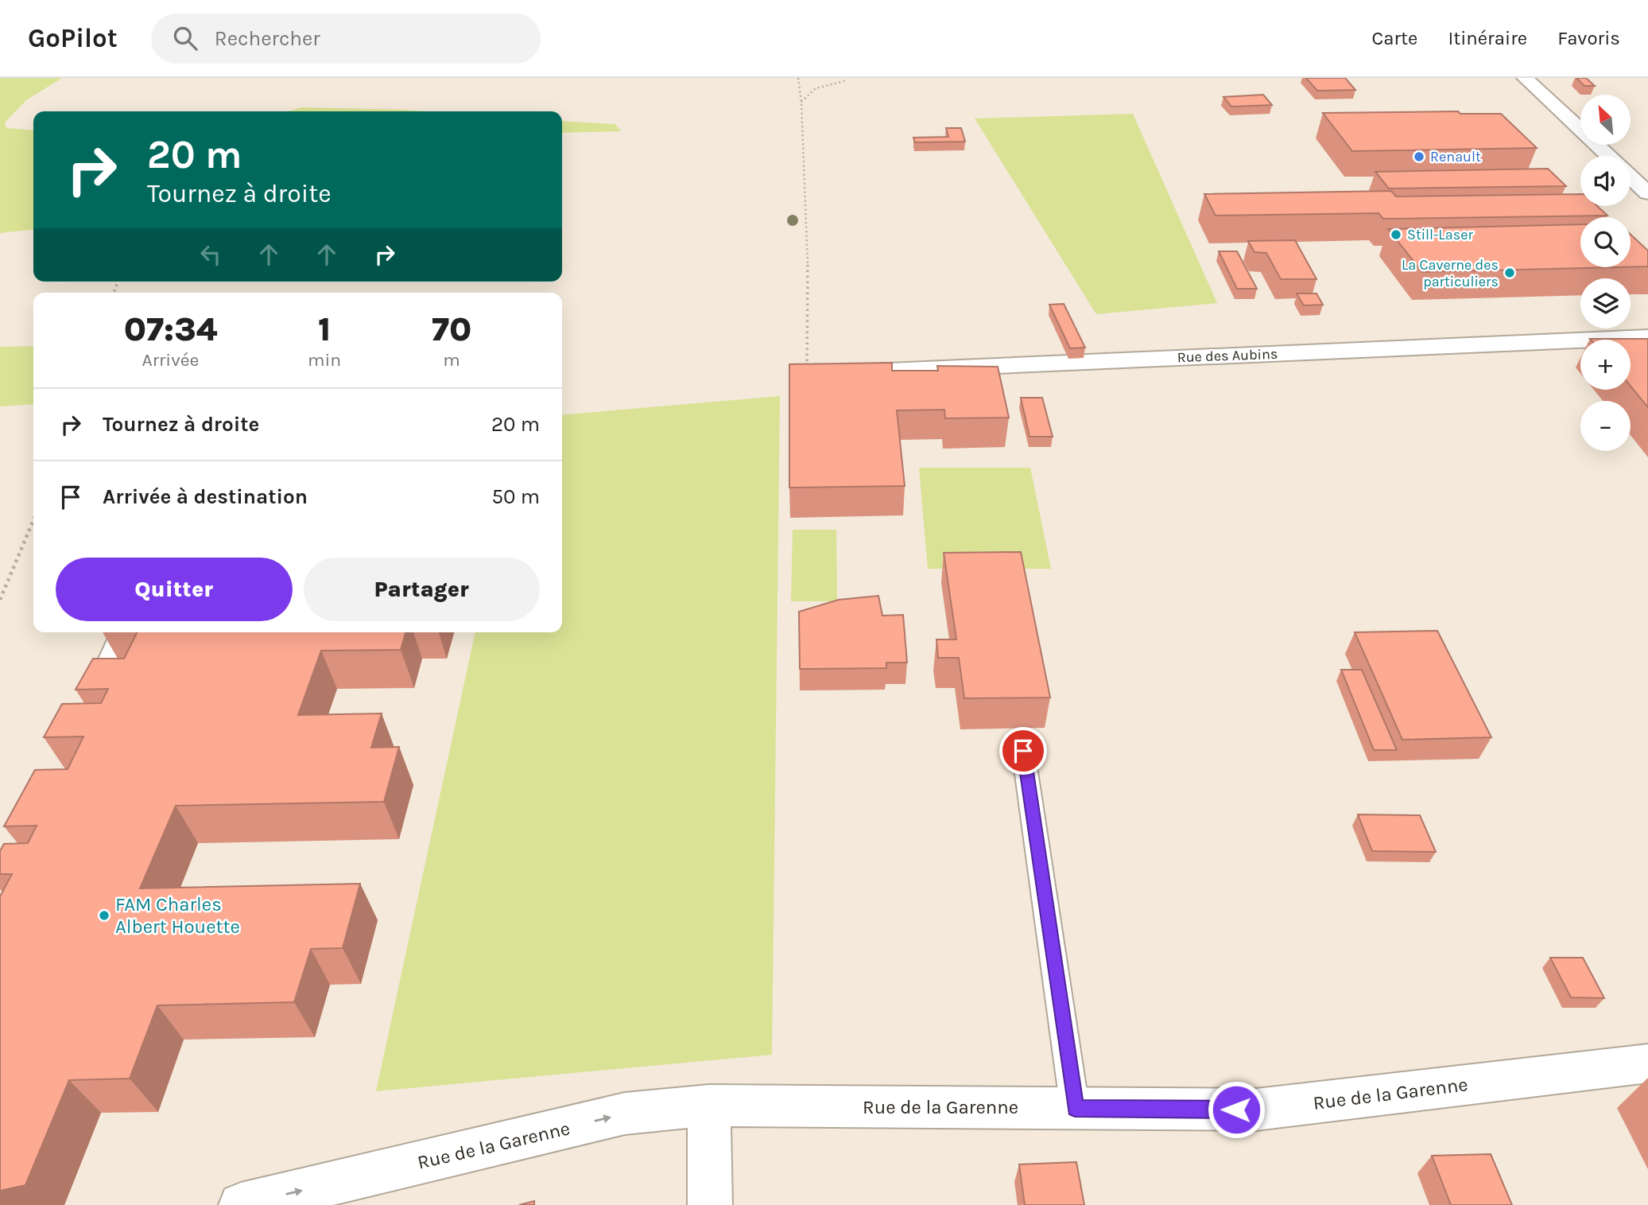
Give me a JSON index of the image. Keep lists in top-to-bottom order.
{
  "streets": {
    "street": ["Rue des Aubins", "Rue de la Garenne"]
  },
  "places": [
    "Renault",
    "Still-Laser",
    "La Caverne des particuliers",
    "FAM Charles Albert Houette"
  ],
  "north": "top left",
  "page": {
    "header": "GoPilot",
    "search": "Rechercher",
    "nav": ["Carte", "Itinéraire", "Favoris"],
    "map_buttons": ["+", "−"],
    "turn": ["20 m", "Tournez à droite"],
    "eta": [
      "07:34",
      "Arrivée",
      "1",
      "min",
      "70",
      "m"
    ],
    "list": [
      {
        "name": "Tournez à droite",
        "value": "20 m"
      },
      {
        "name": "Arrivée à destination",
        "value": "50 m"
      }
    ],
    "buttons": ["Quitter", "Partager"]
  }
}
